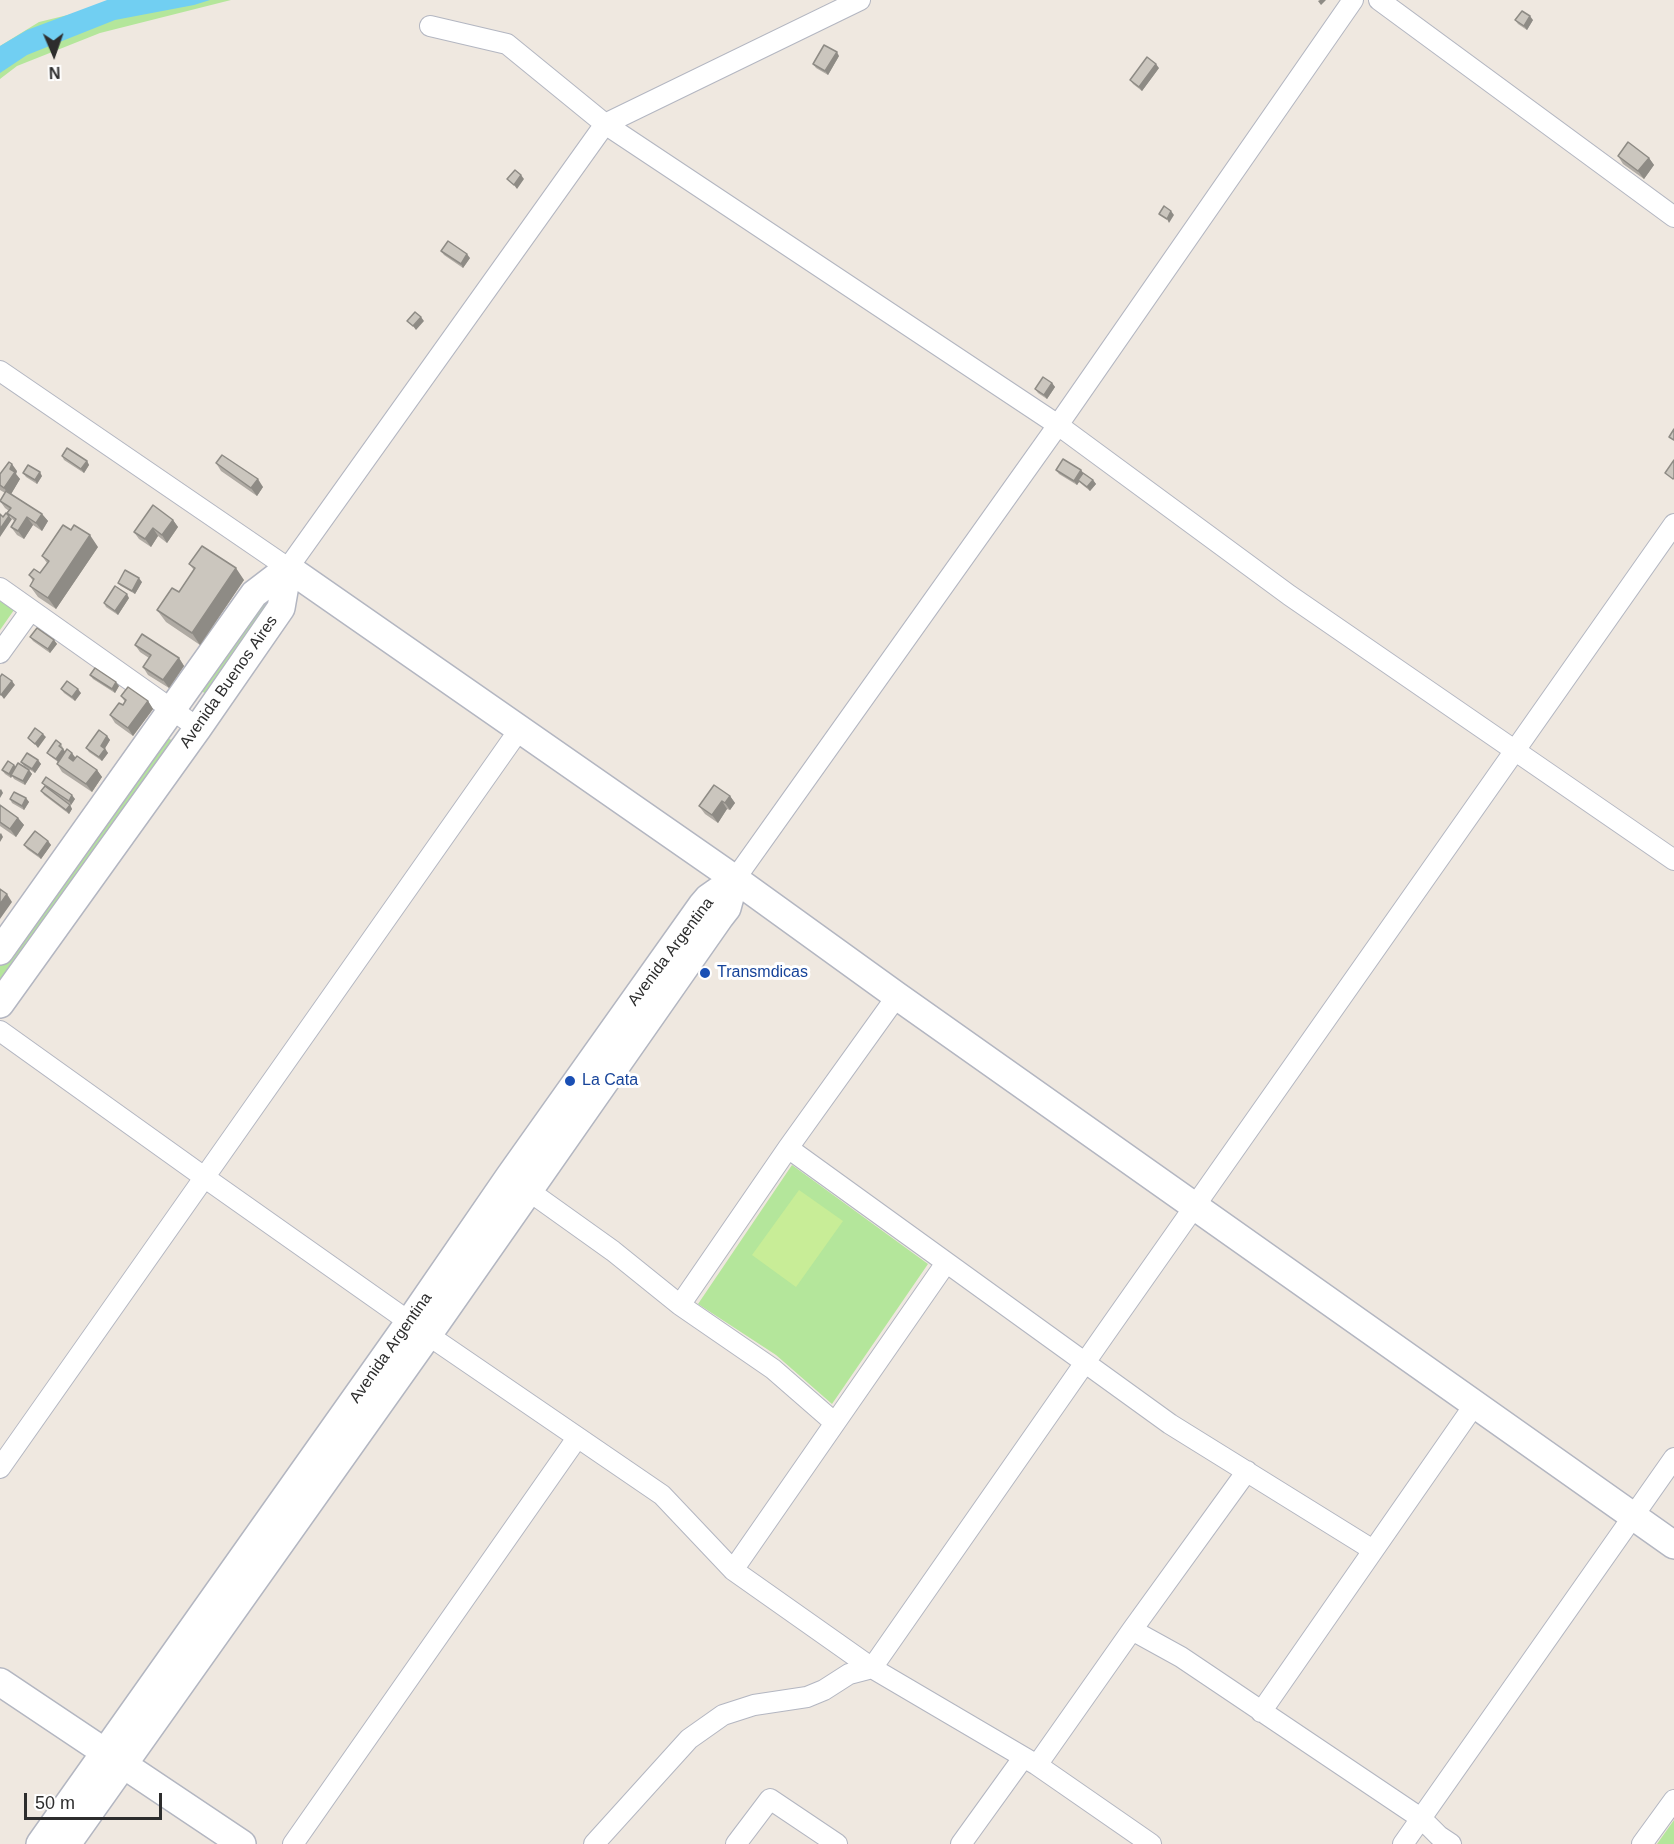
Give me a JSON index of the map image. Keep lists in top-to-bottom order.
{
  "streets": {
    "street": ["Avenida Buenos Aires", "Avenida Argentina"]
  },
  "places": ["Transmdicas", "La Cata"],
  "scale_bar": "50 m",
  "north": "bottom"
}
